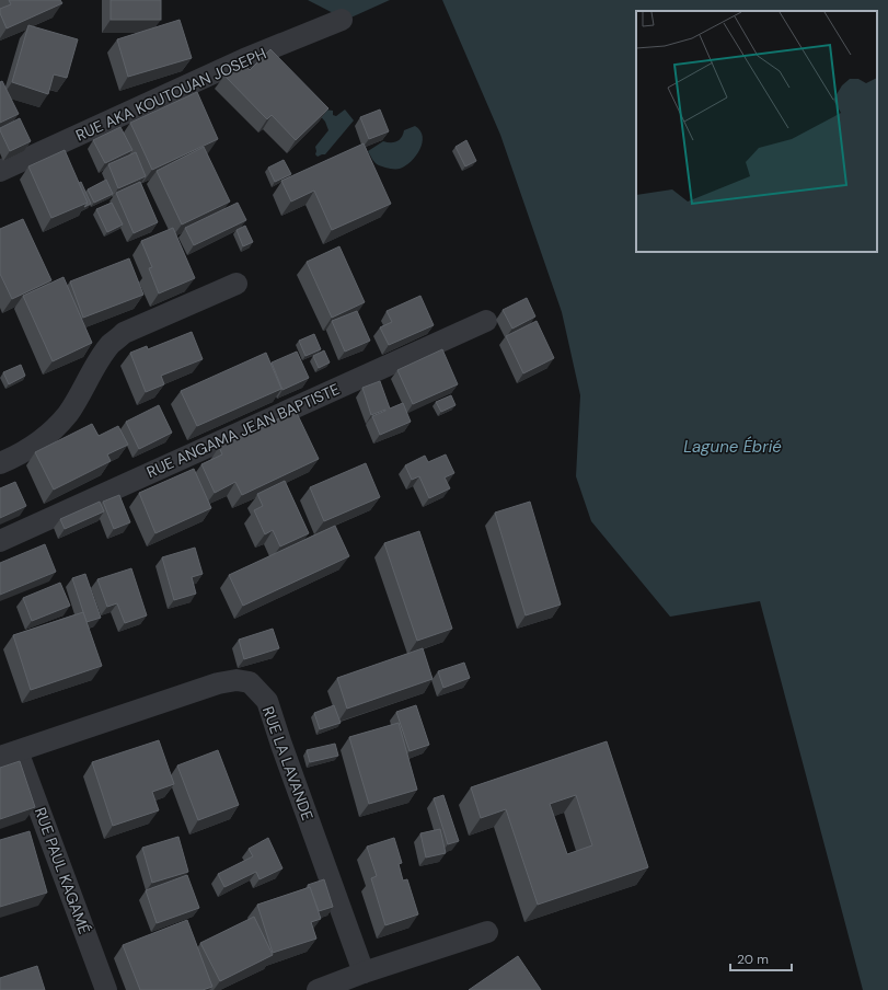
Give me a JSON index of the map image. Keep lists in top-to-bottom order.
{
  "streets": {
    "street": [
      "RUE AKA KOUTOUAN JOSEPH",
      "RUE ANGAMA JEAN BAPTISTE",
      "RUE LA LAVANDE",
      "RUE PAUL KAGAMÉ"
    ]
  },
  "crossings": [
    ["RUE LA LAVANDE", "RUE PAUL KAGAMÉ"]
  ],
  "water": ["Lagune Ébrié"],
  "scale_bar": "20 m"
}
